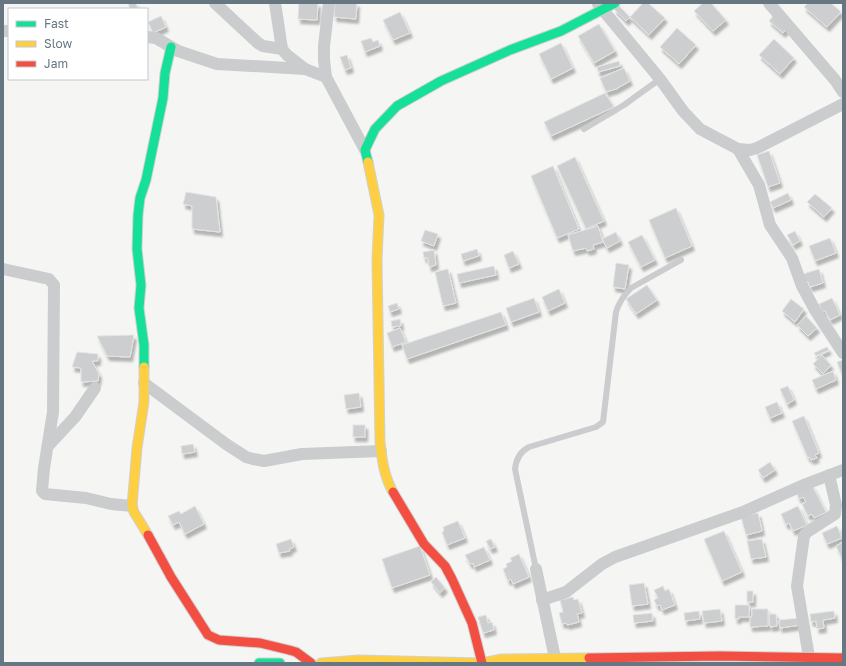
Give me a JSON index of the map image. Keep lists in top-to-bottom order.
{
  "legend": ["Fast", "Slow", "Jam"]
}
